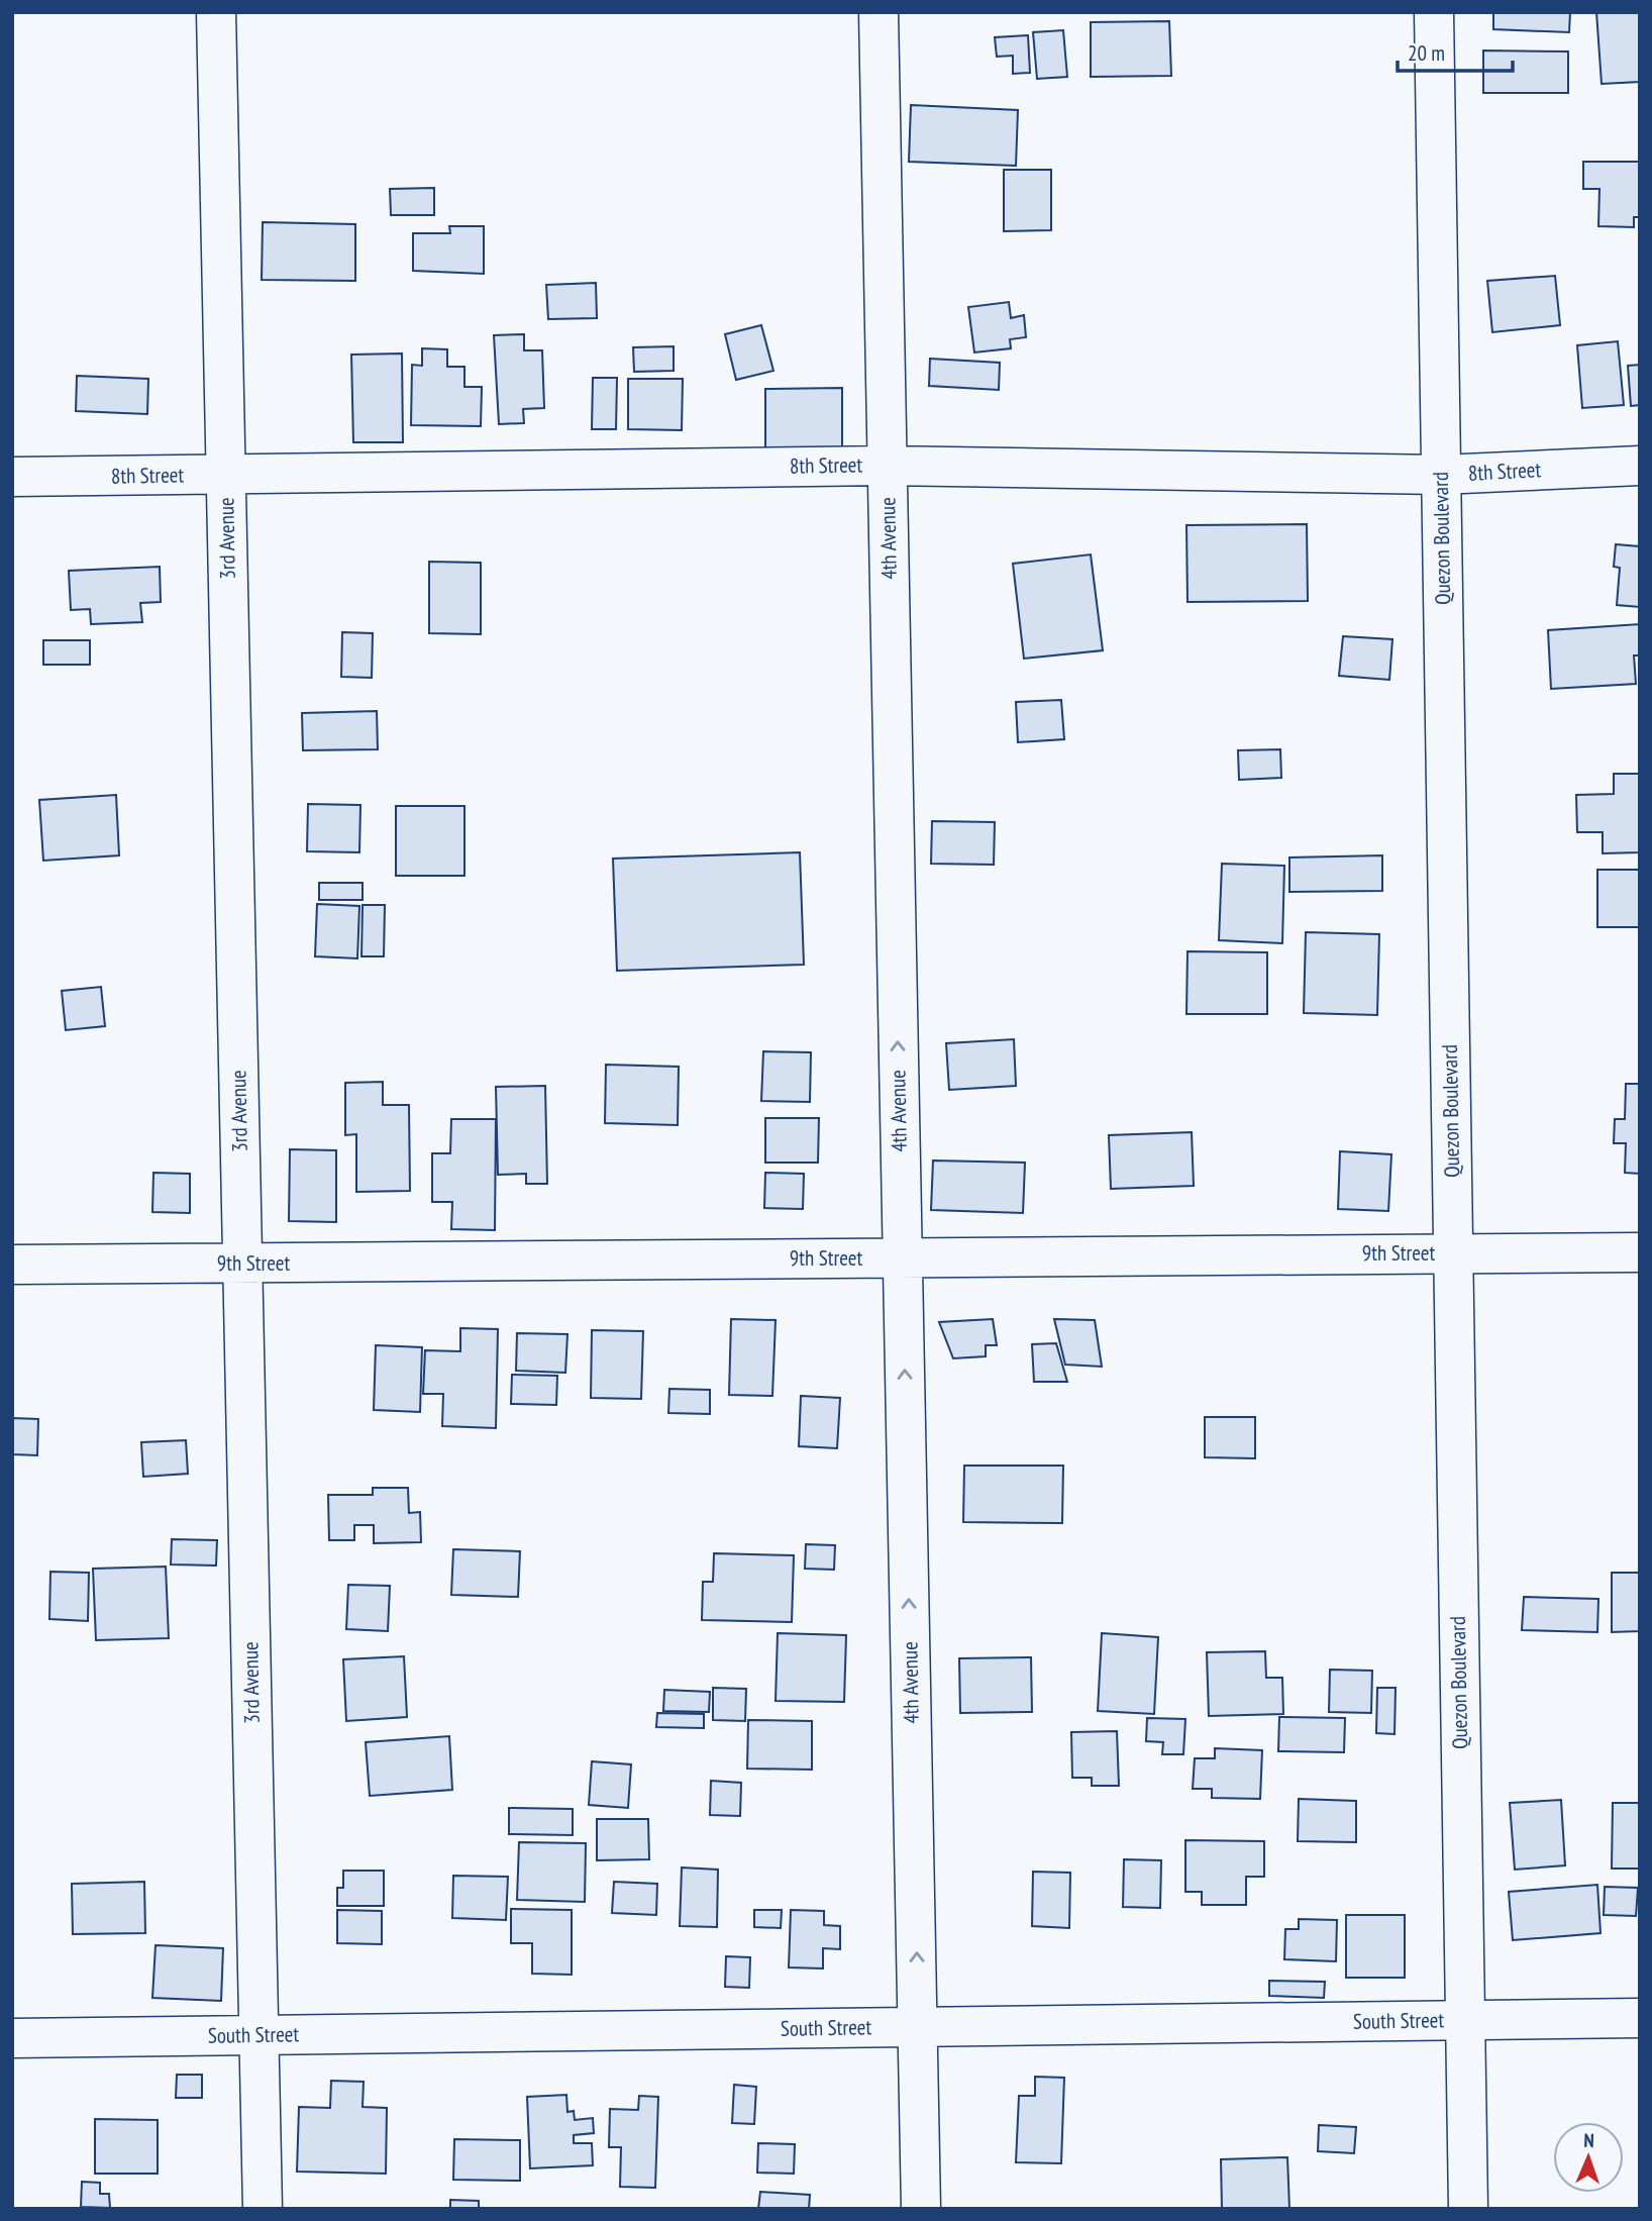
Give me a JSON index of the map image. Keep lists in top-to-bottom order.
{
  "streets": {
    "main road": [
      "8th Street",
      "3rd Avenue",
      "4th Avenue",
      "Quezon Boulevard",
      "9th Street",
      "South Street"
    ]
  },
  "crossings": [
    ["8th Street", "3rd Avenue"],
    ["8th Street", "4th Avenue"],
    ["8th Street", "Quezon Boulevard"],
    ["3rd Avenue", "9th Street"],
    ["3rd Avenue", "South Street"],
    ["4th Avenue", "9th Street"],
    ["4th Avenue", "South Street"],
    ["Quezon Boulevard", "9th Street"],
    ["Quezon Boulevard", "South Street"]
  ],
  "one_way": ["4th Avenue"],
  "scale_bar": "20 m",
  "north": "top"
}
